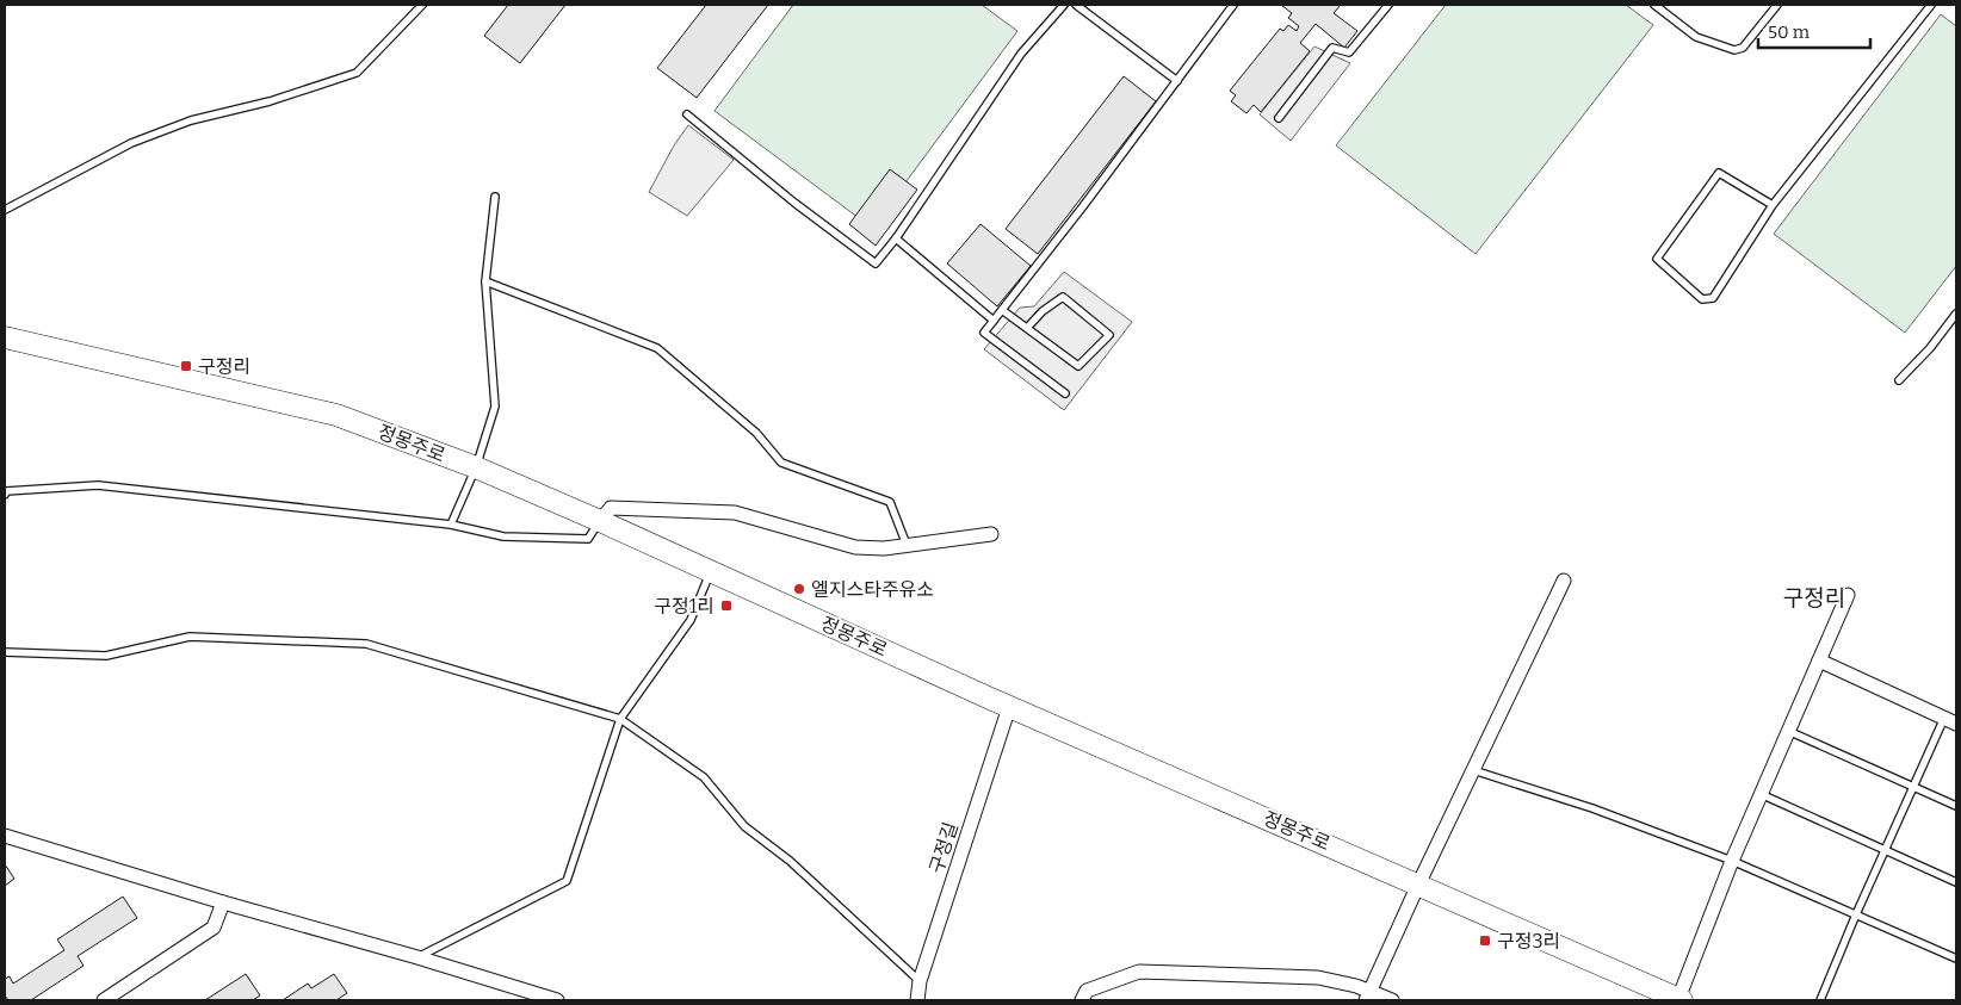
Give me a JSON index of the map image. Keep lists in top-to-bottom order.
{
  "streets": {
    "main road": ["정몽주로"],
    "street": ["구정길"]
  },
  "crossings": [
    ["정몽주로", "구정길"]
  ],
  "districts": ["구정리"],
  "places": {
    "transit": ["구정리", "구정1리", "구정3리"],
    "other": ["엘지스타주유소"]
  },
  "scale_bar": "50 m"
}
